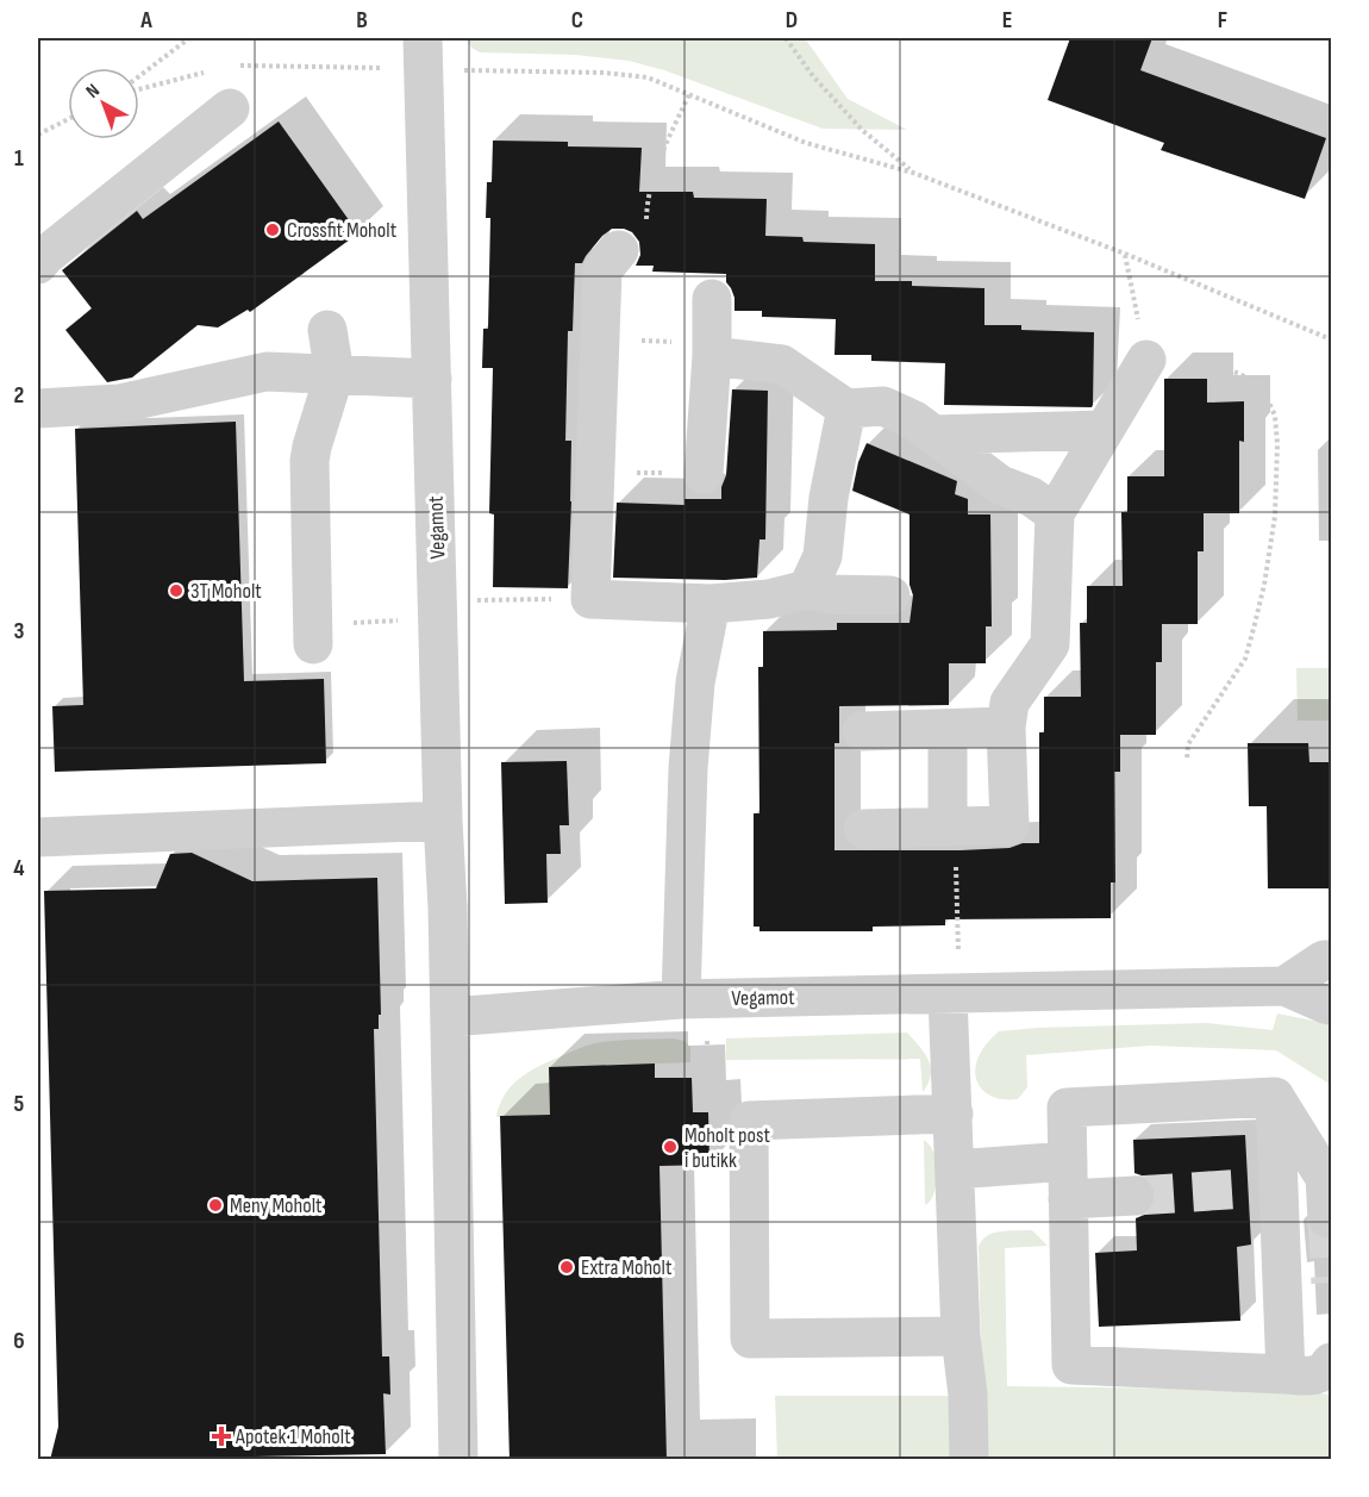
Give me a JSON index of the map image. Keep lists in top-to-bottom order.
{
  "streets": {
    "street": ["Vegamot"]
  },
  "places": {
    "other": [
      "Crossfit Moholt",
      "3T Moholt",
      "Moholt post i butikk",
      "Meny Moholt",
      "Extra Moholt"
    ],
    "health": ["Apotek 1 Moholt"]
  },
  "north": "top left",
  "grid": {
    "columns": [
      "A",
      "B",
      "C",
      "D",
      "E",
      "F"
    ],
    "rows": [
      "1",
      "2",
      "3",
      "4",
      "5",
      "6"
    ]
  }
}
